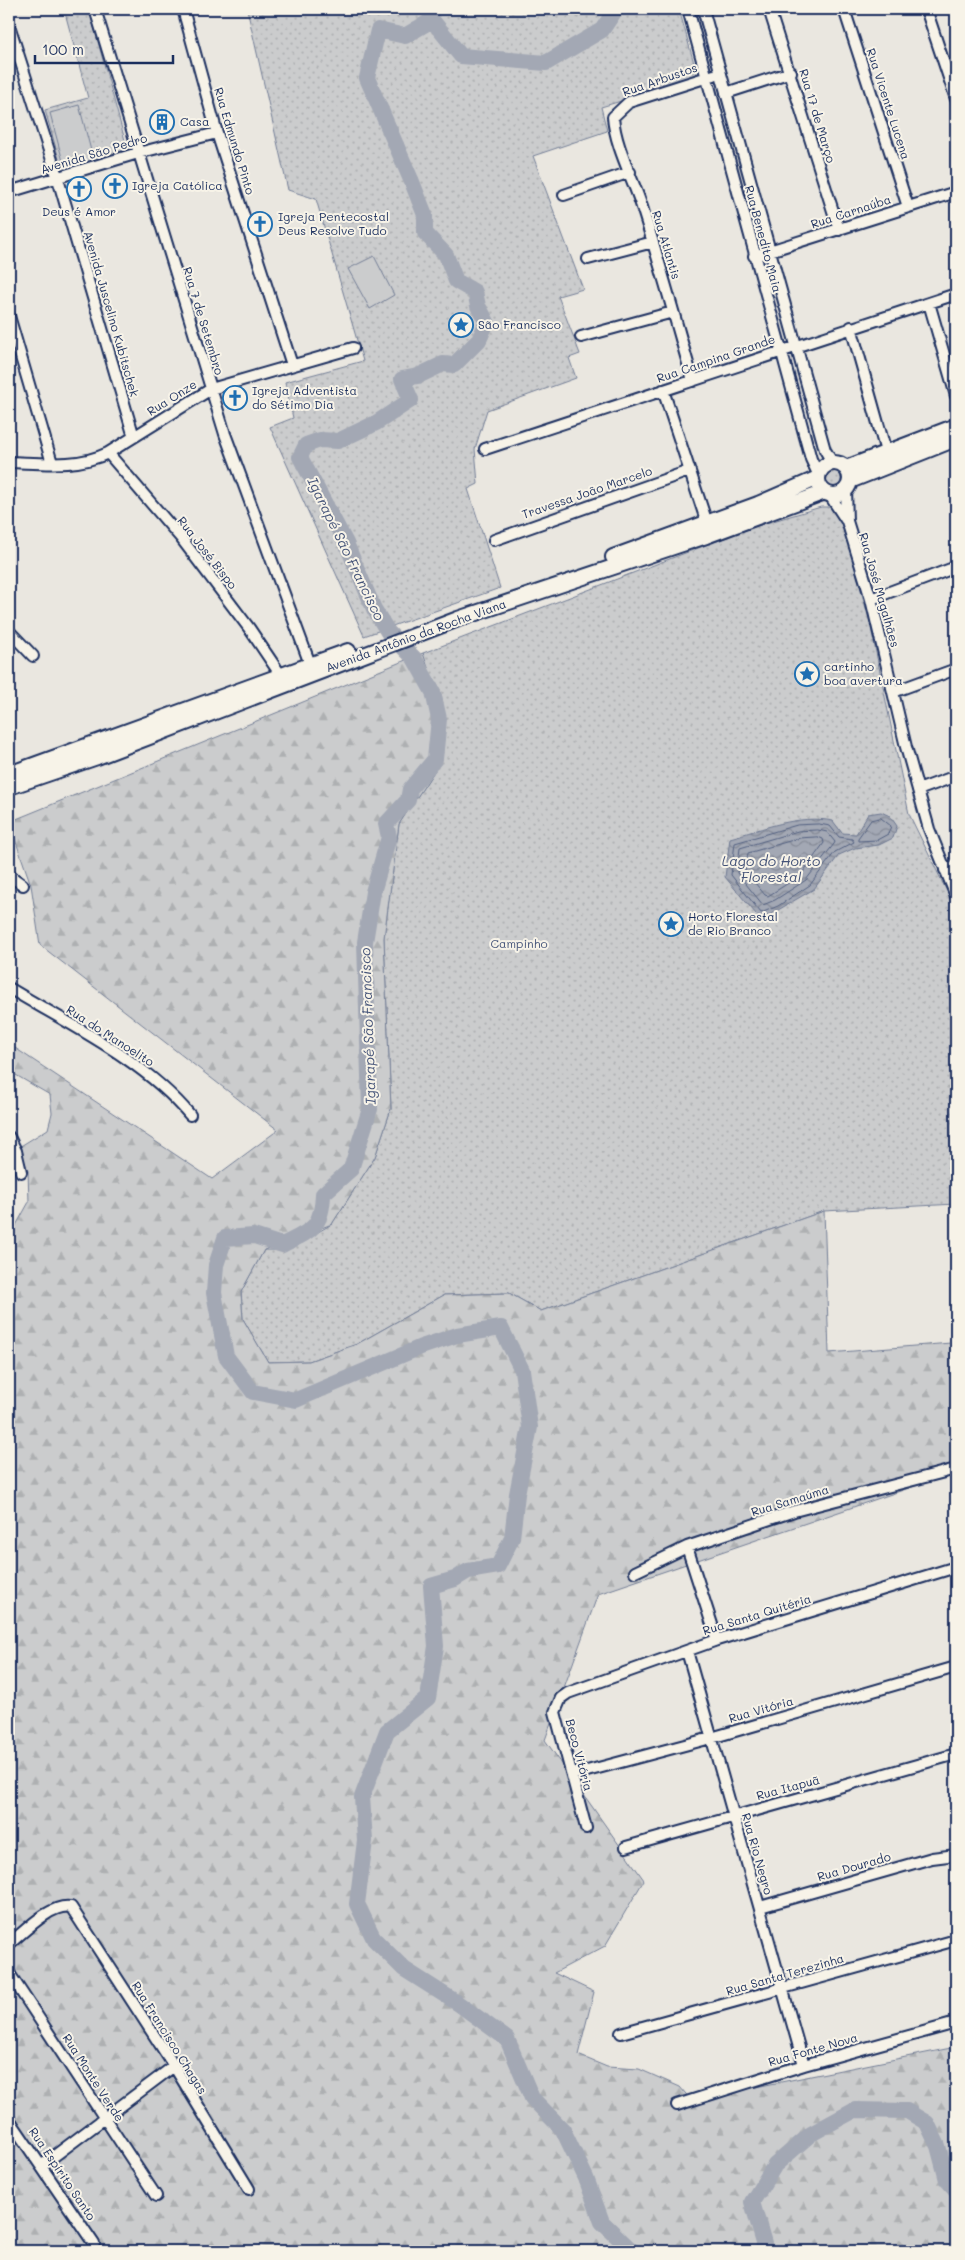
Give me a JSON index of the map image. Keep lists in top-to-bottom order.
{
  "streets": {
    "main road": ["Avenida Antônio da Rocha Viana"],
    "street": [
      "Rua Arbustos",
      "Rua Vicente Lucena",
      "Rua 17 de Março",
      "Rua Edmundo Pinto",
      "Avenida São Pedro",
      "Rua Carnaúba",
      "Rua Benedito Maia",
      "Rua Atlantis",
      "Avenida Juscelino Kubitschek",
      "Rua 7 de Setembro",
      "Rua Campina Grande",
      "Rua Onze",
      "Travessa João Marcelo",
      "Rua José Bispo",
      "Rua José Magalhães",
      "Rua do Manoelito",
      "Rua Samaúma",
      "Rua Santa Quitéria",
      "Rua Vitória",
      "Beco Vitória",
      "Rua Itapuã",
      "Rua Rio Negro",
      "Rua Dourado",
      "Rua Santa Terezinha",
      "Rua Francisco Chagas",
      "Rua Fonte Nova",
      "Rua Monte Verde",
      "Rua Espírito Santo"
    ]
  },
  "crossings": [
    ["Rua Arbustos", "Rua Benedito Maia"],
    ["Rua Arbustos", "Rua Atlantis"],
    ["Rua Vicente Lucena", "Rua Carnaúba"],
    ["Rua 17 de Março", "Rua Carnaúba"],
    ["Rua Edmundo Pinto", "Avenida São Pedro"],
    ["Rua Edmundo Pinto", "Rua Onze"],
    ["Avenida São Pedro", "Avenida Juscelino Kubitschek"],
    ["Avenida São Pedro", "Rua 7 de Setembro"],
    ["Rua Carnaúba", "Rua Benedito Maia"],
    ["Rua Benedito Maia", "Rua Campina Grande"],
    ["Rua Benedito Maia", "Rua José Magalhães"],
    ["Rua Benedito Maia", "Avenida Antônio da Rocha Viana"],
    ["Rua Atlantis", "Rua Campina Grande"],
    ["Avenida Juscelino Kubitschek", "Rua Onze"],
    ["Rua 7 de Setembro", "Rua Onze"],
    ["Rua 7 de Setembro", "Avenida Antônio da Rocha Viana"],
    ["Rua Onze", "Rua José Bispo"],
    ["Rua José Bispo", "Avenida Antônio da Rocha Viana"],
    ["Rua José Magalhães", "Avenida Antônio da Rocha Viana"],
    ["Rua Santa Quitéria", "Beco Vitória"],
    ["Rua Santa Quitéria", "Rua Rio Negro"],
    ["Rua Vitória", "Beco Vitória"],
    ["Rua Vitória", "Rua Rio Negro"],
    ["Rua Itapuã", "Rua Rio Negro"],
    ["Rua Rio Negro", "Rua Dourado"],
    ["Rua Rio Negro", "Rua Santa Terezinha"],
    ["Rua Rio Negro", "Rua Fonte Nova"]
  ],
  "water": ["Igarapé São Francisco", "Lago do Horto Florestal"],
  "parks": ["Campinho"],
  "places": {
    "building": ["Casa"],
    "church": [
      "Igreja Católica",
      "Deus é Amor",
      "Igreja Pentecostal Deus Resolve Tudo",
      "Igreja Adventista do Sétimo Dia"
    ],
    "place": ["São Francisco", "cartinho boa avertura", "Horto Florestal de Rio Branco"]
  },
  "scale_bar": "100 m"
}
